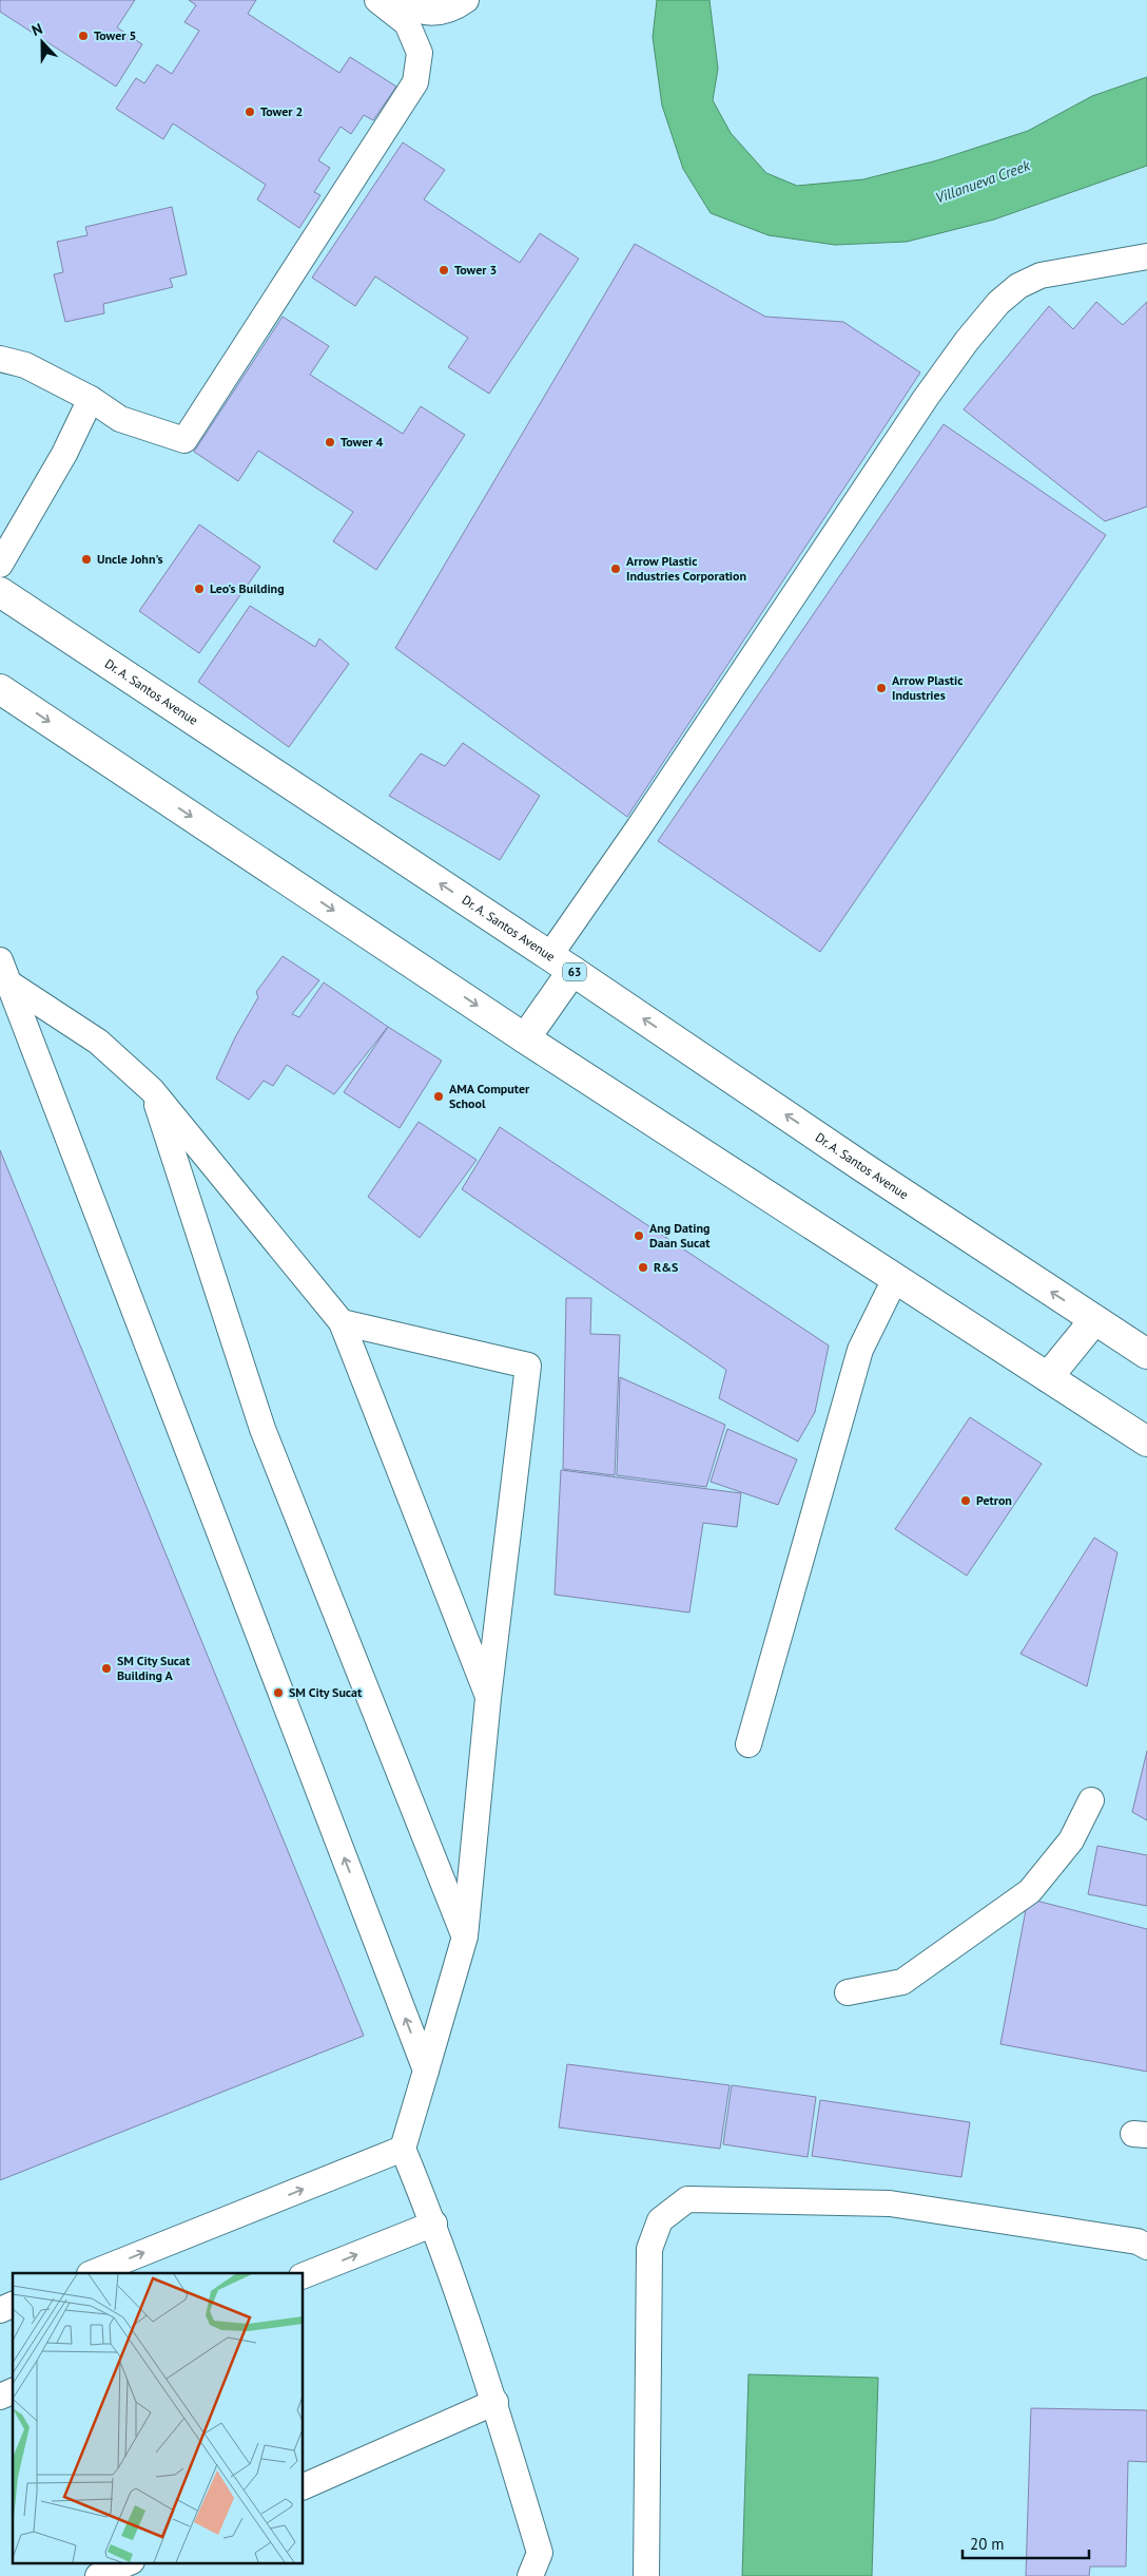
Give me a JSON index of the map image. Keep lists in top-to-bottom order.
{
  "streets": {
    "main road": ["Dr. A. Santos Avenue", "63"]
  },
  "water": ["Villanueva Creek"],
  "places": [
    "Tower 5",
    "Tower 2",
    "Tower 3",
    "Tower 4",
    "Uncle John's",
    "Arrow Plastic Industries Corporation",
    "Leo's Building",
    "Arrow Plastic Industries",
    "AMA Computer School",
    "Ang Dating Daan Sucat",
    "R&S",
    "Petron",
    "SM City Sucat Building A",
    "SM City Sucat"
  ],
  "scale_bar": "20 m",
  "north": "top"
}
